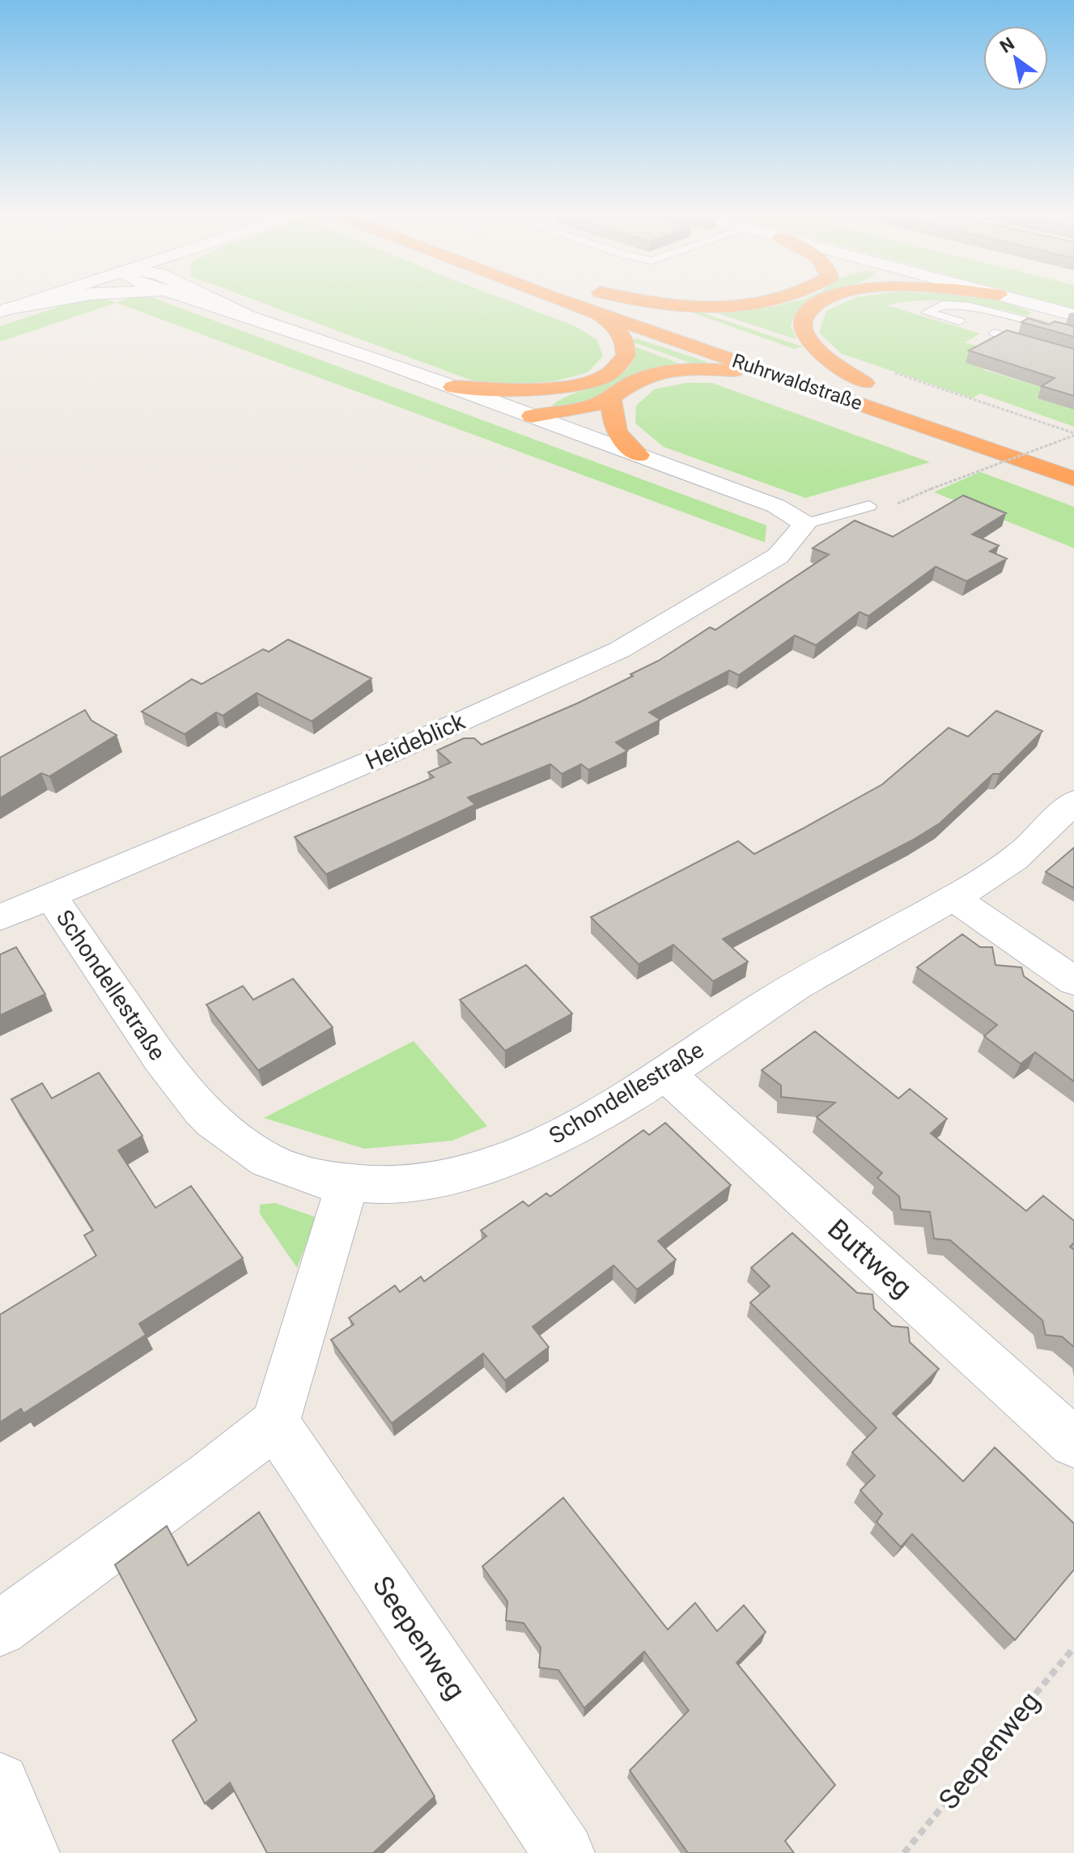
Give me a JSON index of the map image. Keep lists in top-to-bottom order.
{
  "streets": {
    "highway": ["Ruhrwaldstraße"],
    "street": [
      "Heideblick",
      "Schondellestraße",
      "Buttweg",
      "Seepenweg"
    ]
  },
  "crossings": [
    ["Heideblick", "Schondellestraße"],
    ["Schondellestraße", "Buttweg"]
  ],
  "north": "top left"
}
